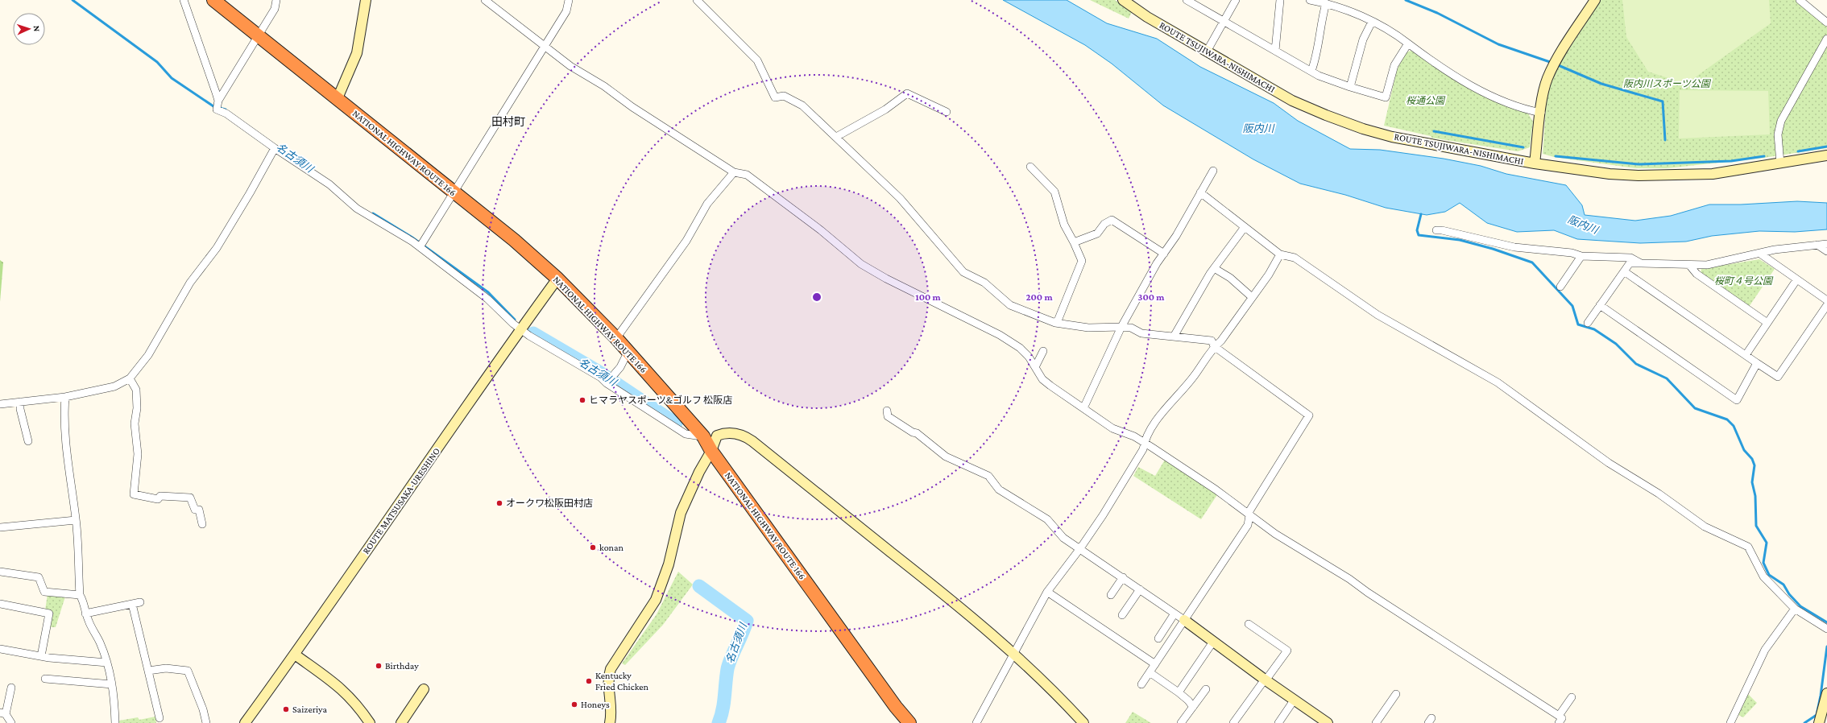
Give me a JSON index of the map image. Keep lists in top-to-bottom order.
{
  "streets": {
    "highway": ["NATIONAL HIGHWAY ROUTE 166"],
    "main road": ["ROUTE TSUJIWARA-NISHIMACHI", "ROUTE MATSUSAKA-URESHINO"]
  },
  "crossings": [
    ["NATIONAL HIGHWAY ROUTE 166", "ROUTE MATSUSAKA-URESHINO"]
  ],
  "districts": ["田村町"],
  "water": ["阪内川", "名古須川"],
  "parks": ["阪内川スポーツ公園", "桜通公園", "桜町４号公園"],
  "places": [
    "ヒマラヤスポーツ&ゴルフ 松阪店",
    "オークワ松阪田村店",
    "konan",
    "Birthday",
    "Kentucky Fried Chicken",
    "Honeys",
    "Saizeriya"
  ],
  "north": "right",
  "rings": ["100 m", "200 m", "300 m"]
}
